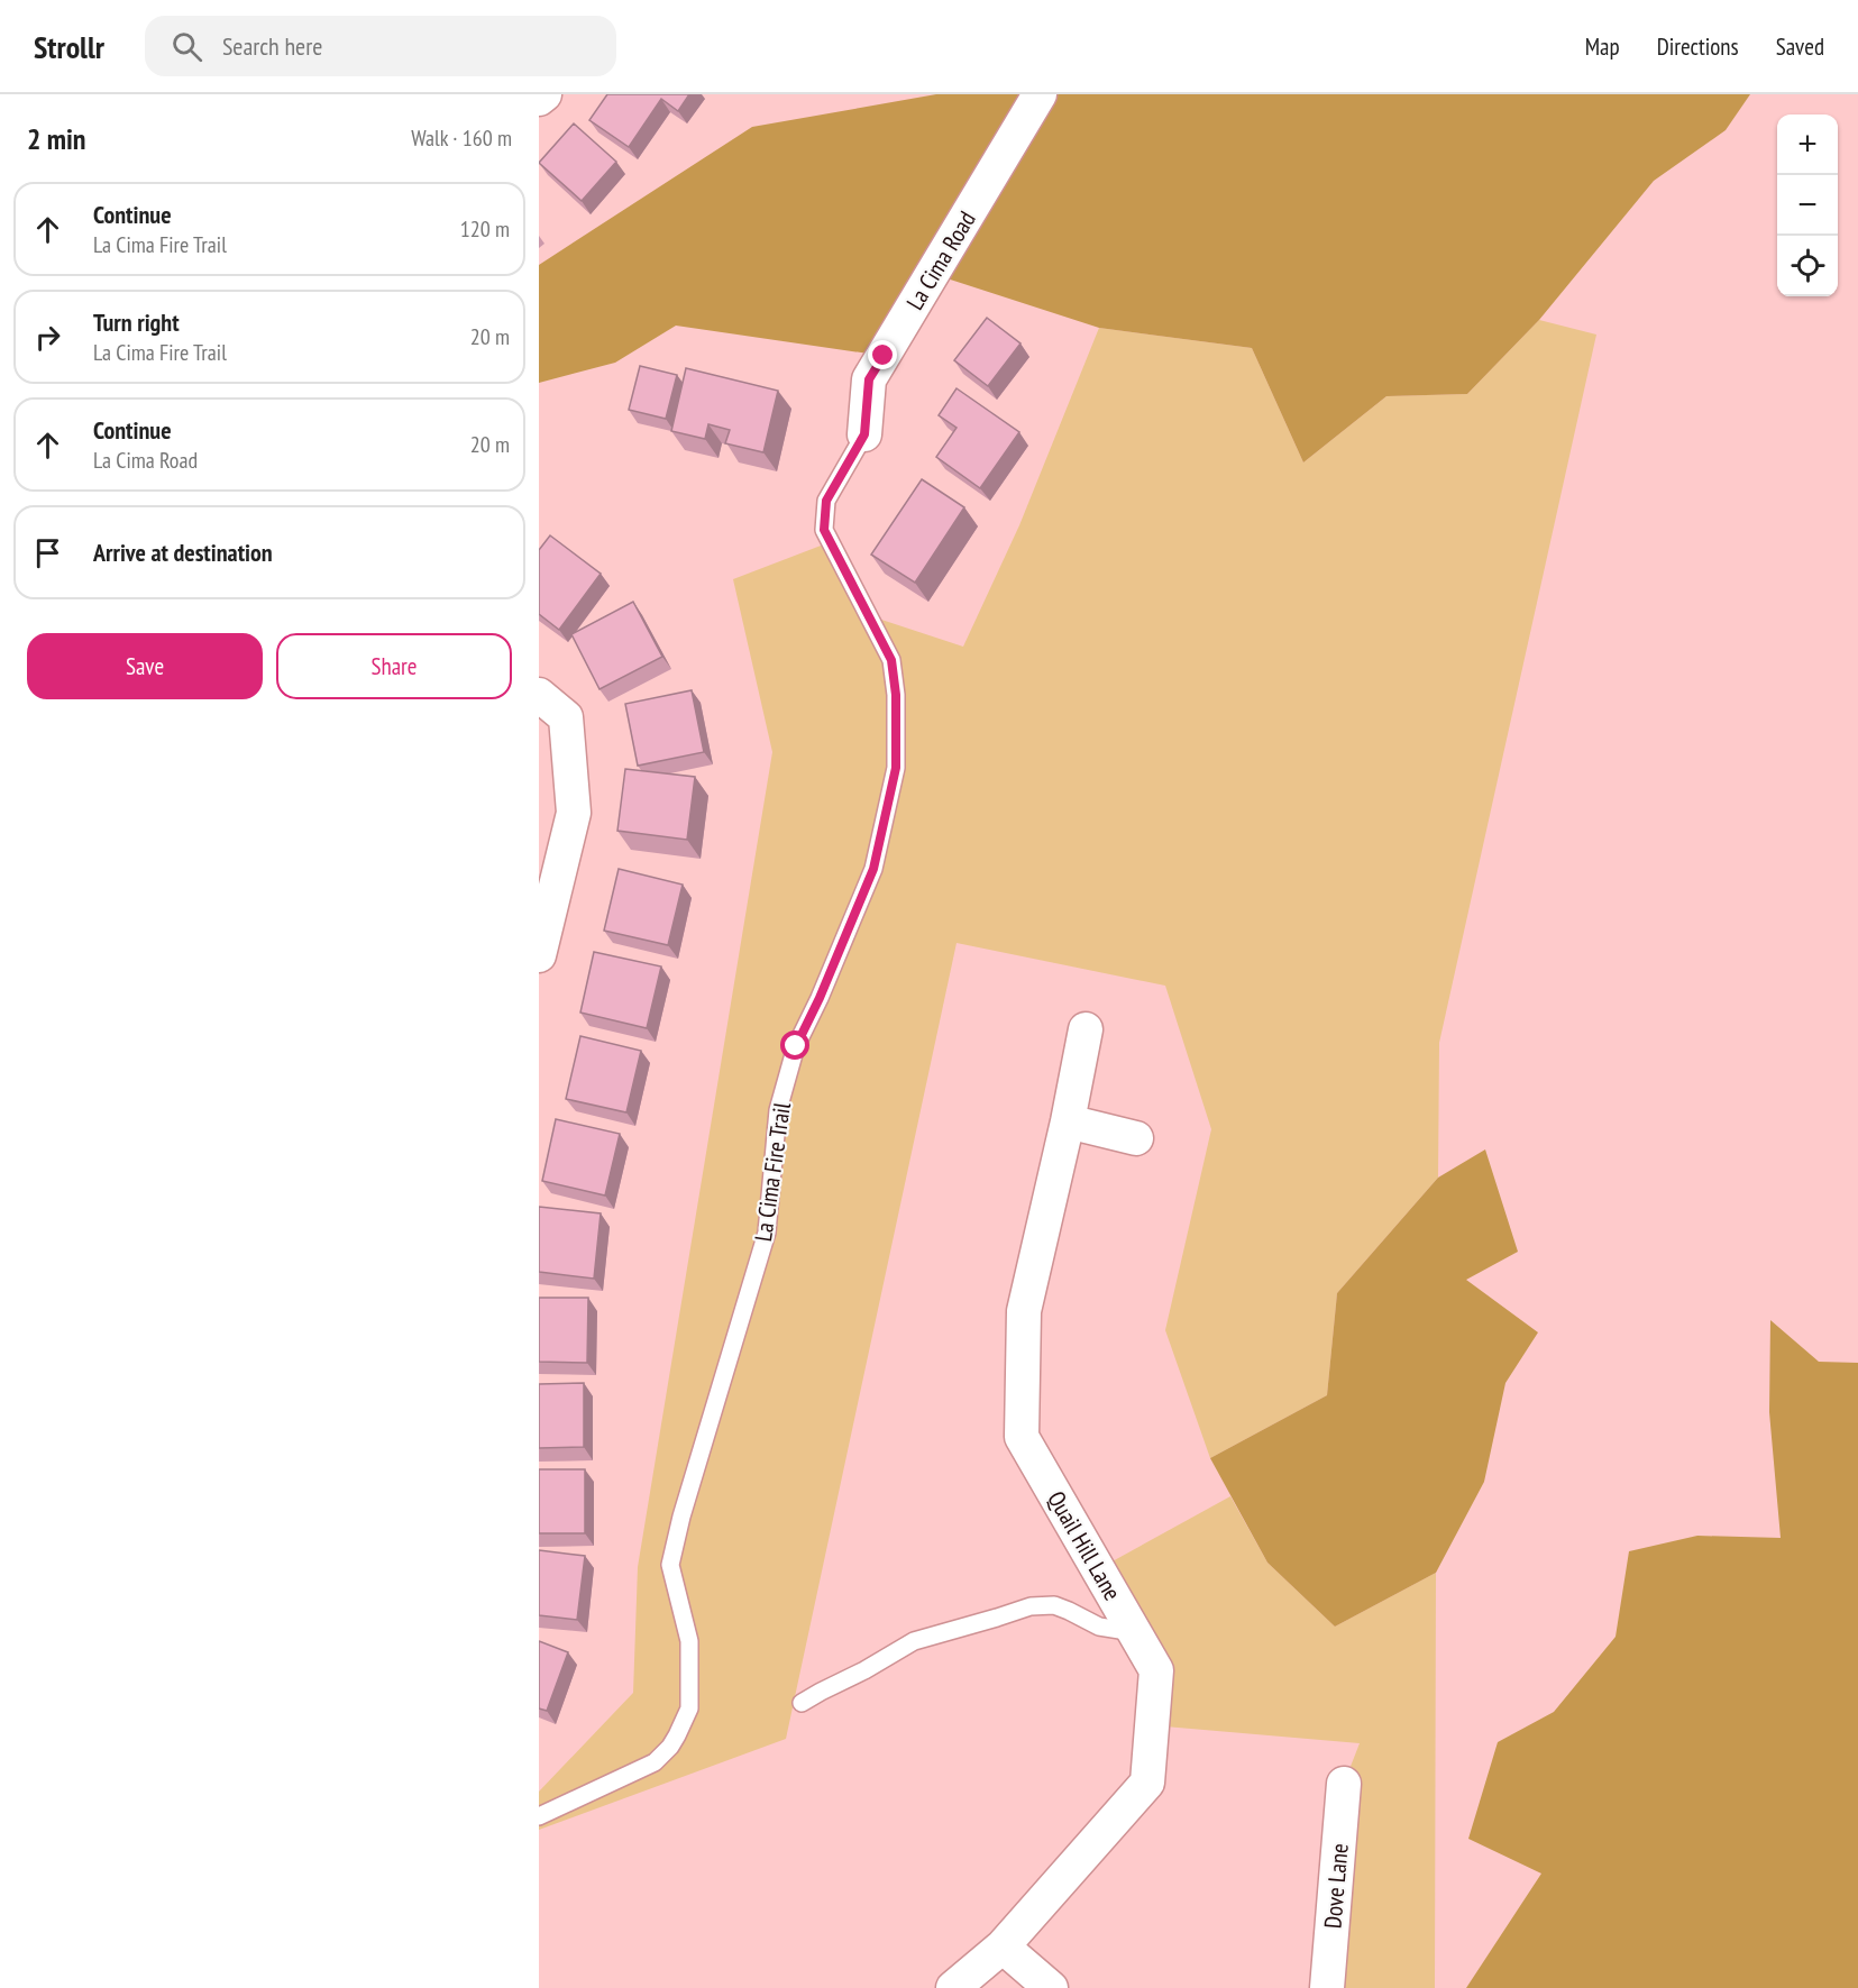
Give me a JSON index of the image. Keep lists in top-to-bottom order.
{
  "streets": {
    "street": ["La Cima Road", "Quail Hill Lane", "Dove Lane"],
    "lane": ["La Cima Fire Trail"]
  },
  "crossings": [
    ["La Cima Road", "La Cima Fire Trail"]
  ],
  "page": {
    "header": "Strollr",
    "search": "Search here",
    "nav": ["Map", "Directions", "Saved"],
    "heading": ["2 min", "Walk · 160 m"],
    "map_buttons": ["+", "−"],
    "list": [
      ["Continue", "La Cima Fire Trail", "120 m"],
      ["Turn right", "La Cima Fire Trail", "20 m"],
      ["Continue", "La Cima Road", "20 m"],
      "Arrive at destination"
    ],
    "buttons": ["Save", "Share"]
  }
}
